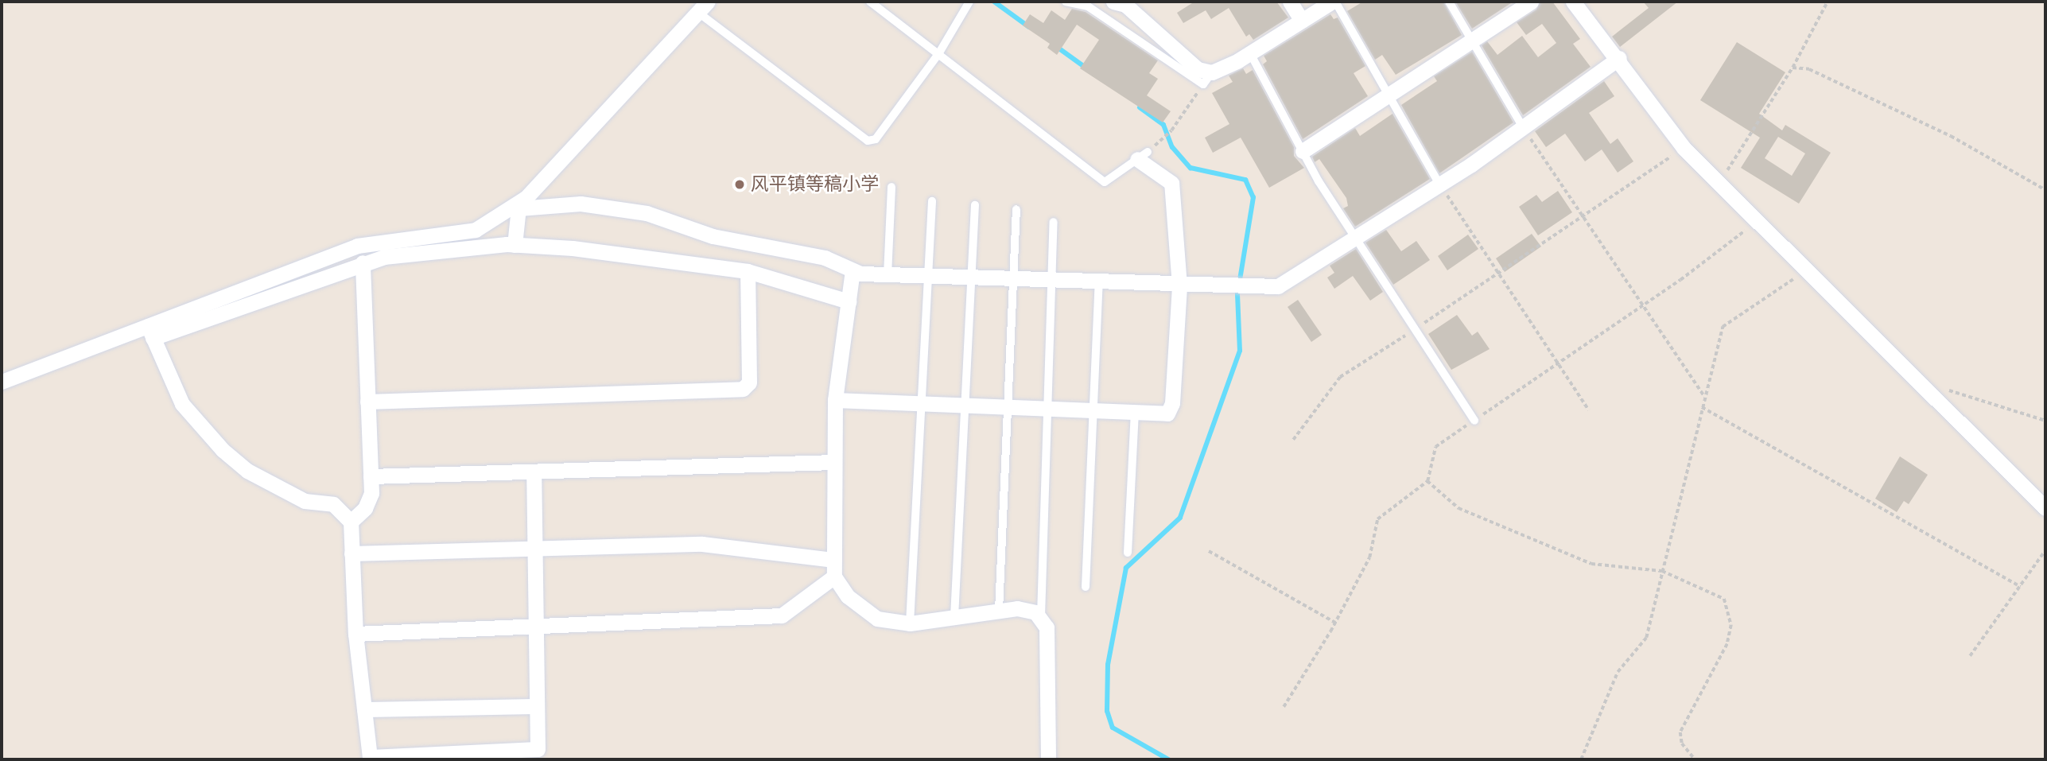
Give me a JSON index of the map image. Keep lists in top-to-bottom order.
{
  "places": ["风平镇等稿小学"]
}
